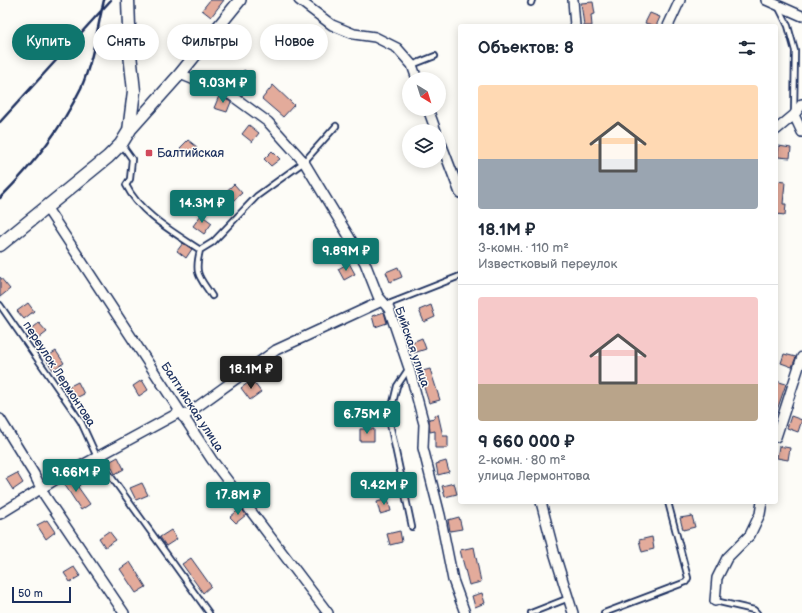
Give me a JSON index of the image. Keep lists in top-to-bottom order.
{
  "streets": {
    "street": ["Бийская улица", "Балтийская улица"],
    "lane": ["переулок Лермонтова"]
  },
  "places": {
    "transit": ["Балтийская"]
  },
  "scale_bar": "50 m",
  "north": "bottom right",
  "page": {
    "chip": [
      "Купить",
      "Снять",
      "Фильтры",
      "Новое"
    ],
    "heading": "Объектов: 8",
    "price": [
      "9.03M ₽",
      "14.3M ₽",
      "9.89M ₽",
      "18.1M ₽",
      "6.75M ₽",
      "9.66M ₽",
      "9.42M ₽",
      "17.8M ₽"
    ],
    "list": [
      {
        "name": "18.1M ₽",
        "note": "3-комн. · 110 m² · Известковый переулок"
      },
      {
        "name": "9 660 000 ₽",
        "note": "2-комн. · 80 m² · улица Лермонтова"
      }
    ],
    "scale": "50 m"
  }
}
